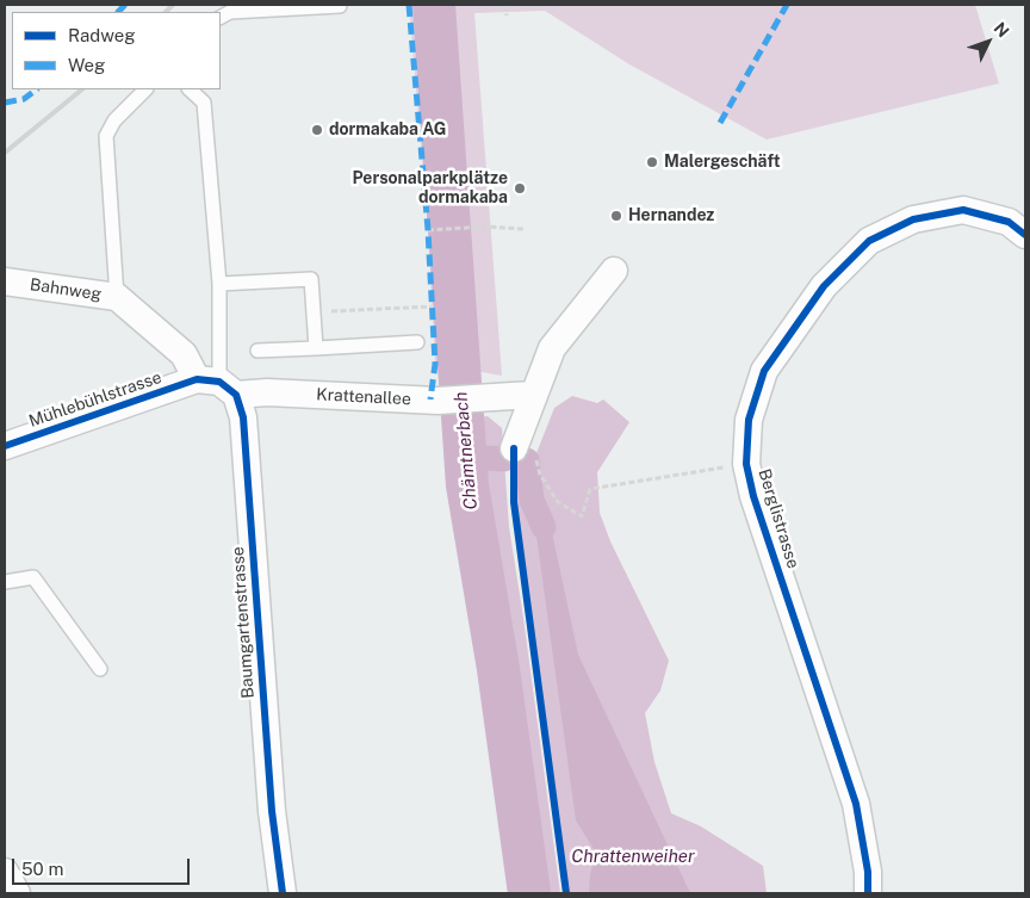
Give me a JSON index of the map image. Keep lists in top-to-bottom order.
{
  "streets": {
    "street": [
      "Bahnweg",
      "Krattenallee",
      "Mühlebühlstrasse",
      "Berglistrasse",
      "Baumgartenstrasse"
    ]
  },
  "crossings": [
    ["Bahnweg", "Krattenallee"],
    ["Bahnweg", "Mühlebühlstrasse"],
    ["Bahnweg", "Baumgartenstrasse"],
    ["Krattenallee", "Mühlebühlstrasse"],
    ["Krattenallee", "Baumgartenstrasse"],
    ["Mühlebühlstrasse", "Baumgartenstrasse"]
  ],
  "water": ["Chämtnerbach", "Chrattenweiher"],
  "places": [
    "dormakaba AG",
    "Malergeschäft",
    "Personalparkplätze dormakaba",
    "Hernandez"
  ],
  "legend": ["Radweg", "Weg"],
  "scale_bar": "50 m",
  "north": "top right"
}
